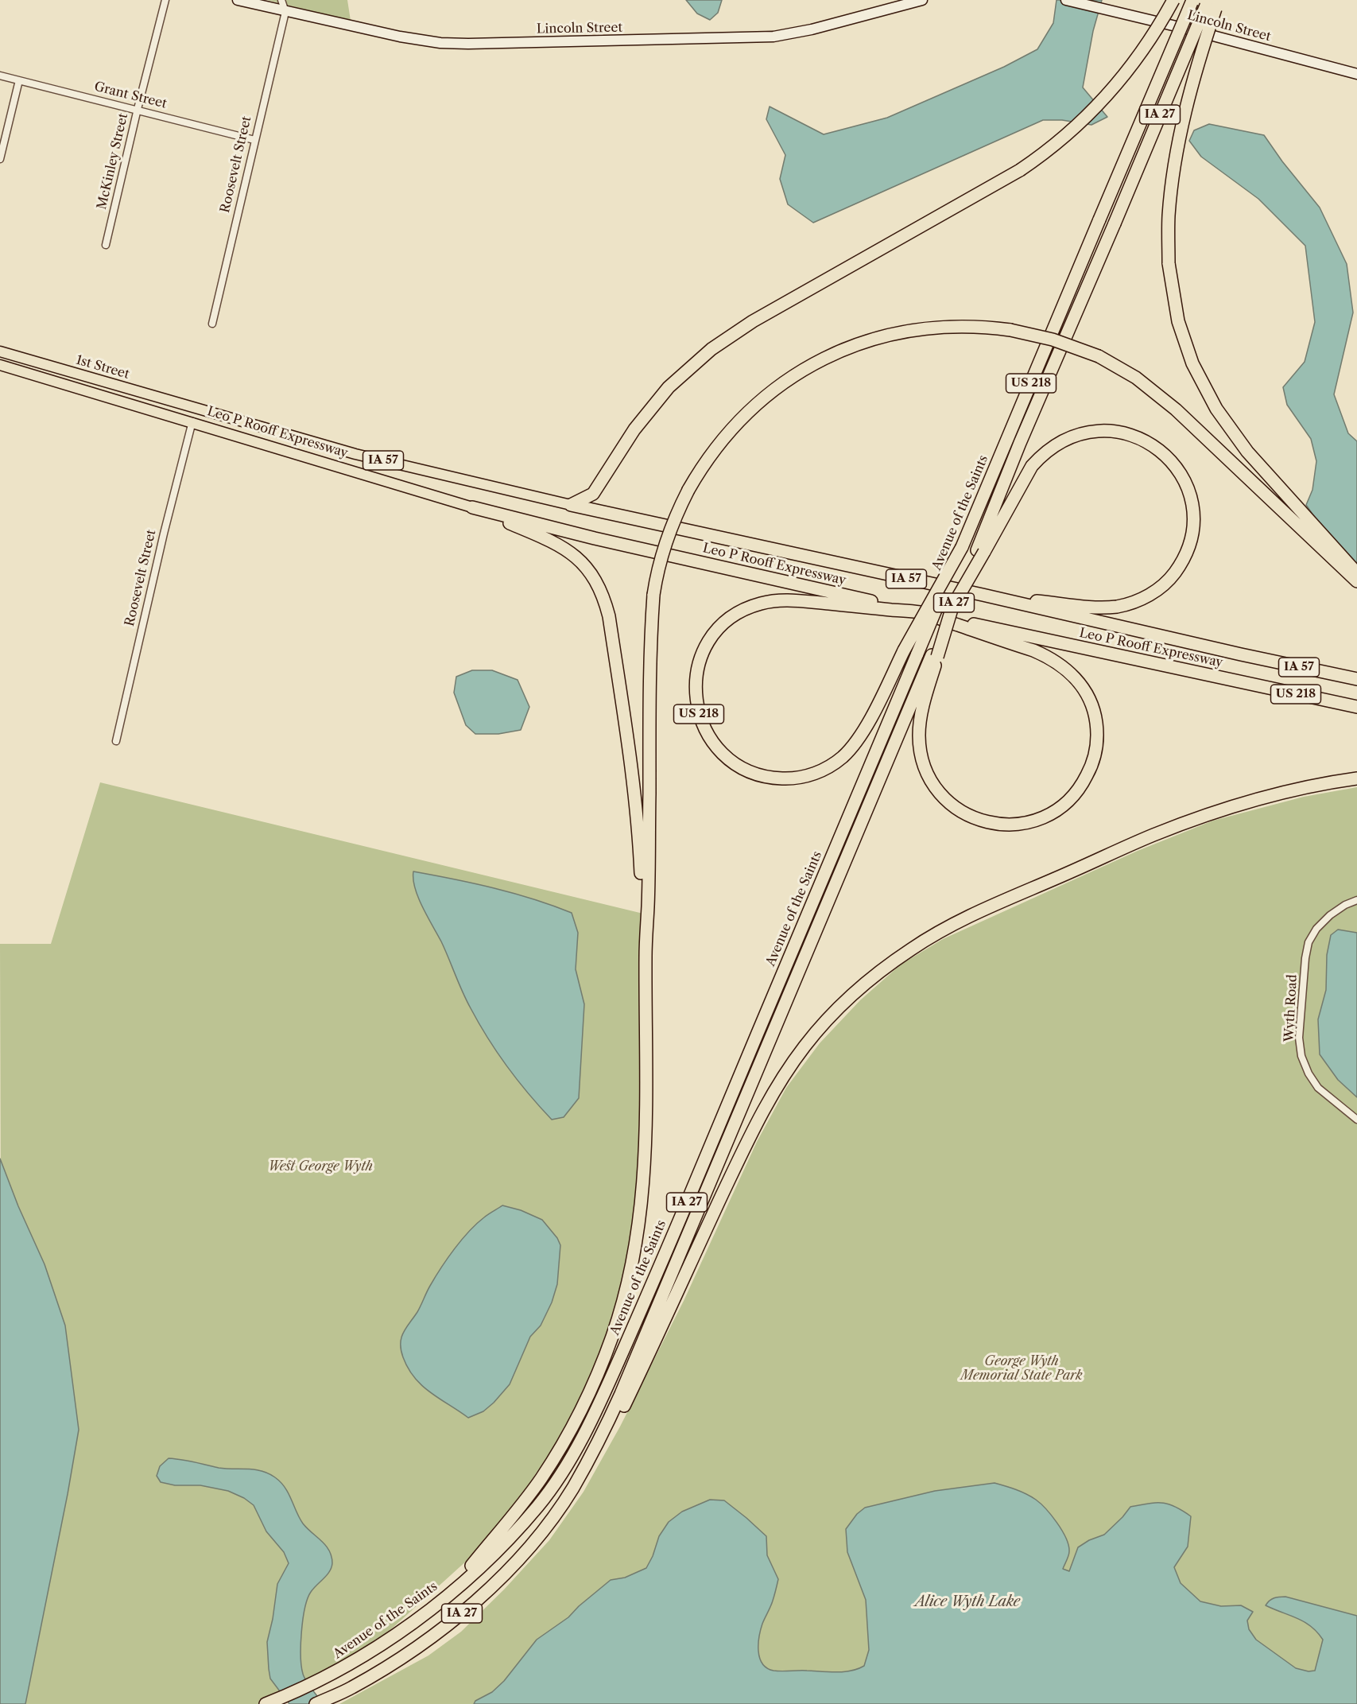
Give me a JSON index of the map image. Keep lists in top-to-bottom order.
{
  "streets": {
    "highway": [
      "IA 27",
      "US 218",
      "Leo P Rooff Expressway",
      "IA 57",
      "Avenue of the Saints"
    ],
    "main road": ["Lincoln Street", "1st Street"],
    "street": [
      "Grant Street",
      "McKinley Street",
      "Roosevelt Street",
      "Wyth Road"
    ]
  },
  "crossings": [
    ["Lincoln Street", "Roosevelt Street"],
    ["Grant Street", "McKinley Street"],
    ["Grant Street", "Roosevelt Street"],
    ["Roosevelt Street", "1st Street"],
    ["Roosevelt Street", "Leo P Rooff Expressway"],
    ["1st Street", "Leo P Rooff Expressway"],
    ["US 218", "Leo P Rooff Expressway"],
    ["US 218", "Avenue of the Saints"]
  ],
  "water": ["Alice Wyth Lake"],
  "parks": ["West George Wyth", "George Wyth Memorial State Park"]
}
